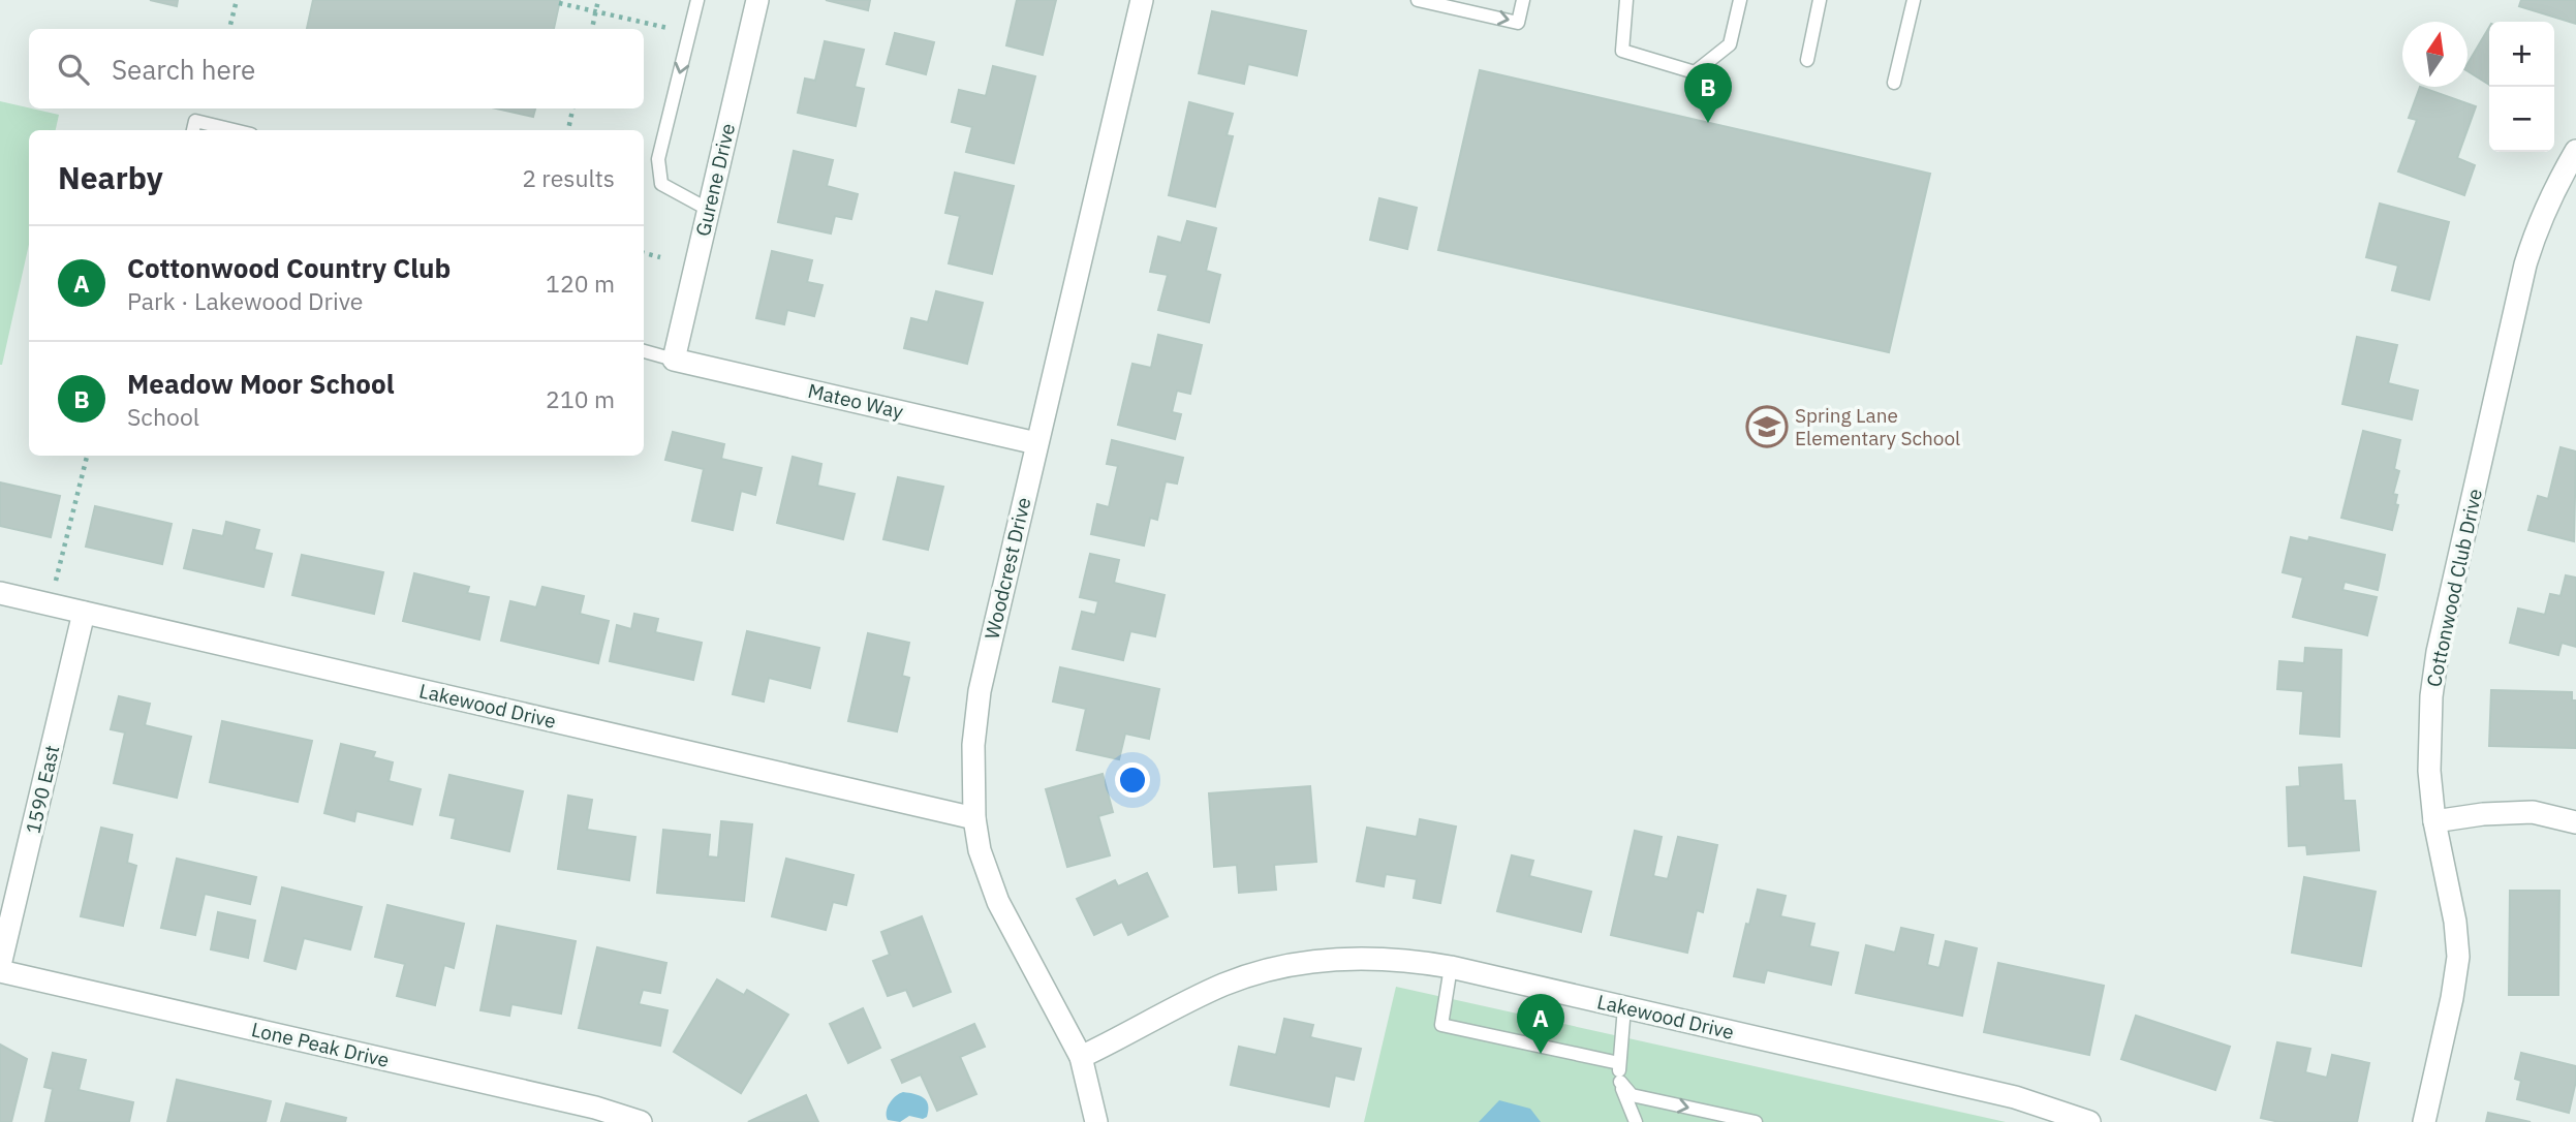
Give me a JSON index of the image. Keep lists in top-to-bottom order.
{
  "streets": {
    "street": [
      "Gurene Drive",
      "Mateo Way",
      "Woodcrest Drive",
      "Cottonwood Club Drive",
      "Lakewood Drive",
      "1590 East",
      "Lone Peak Drive"
    ]
  },
  "crossings": [
    ["Gurene Drive", "Mateo Way"],
    ["Mateo Way", "Woodcrest Drive"],
    ["Woodcrest Drive", "Lakewood Drive"],
    ["Lakewood Drive", "1590 East"]
  ],
  "places": {
    "school or university": ["Spring Lane Elementary School"]
  },
  "north": "top",
  "page": {
    "map_buttons": ["+", "−"],
    "search": "Search here",
    "pins": ["B", "A"],
    "heading": ["Nearby", "2 results"],
    "list": [
      {
        "mark": "A",
        "name": "Cottonwood Country Club",
        "note": "Park · Lakewood Drive",
        "value": "120 m"
      },
      {
        "mark": "B",
        "name": "Meadow Moor School",
        "note": "School",
        "value": "210 m"
      }
    ]
  }
}
